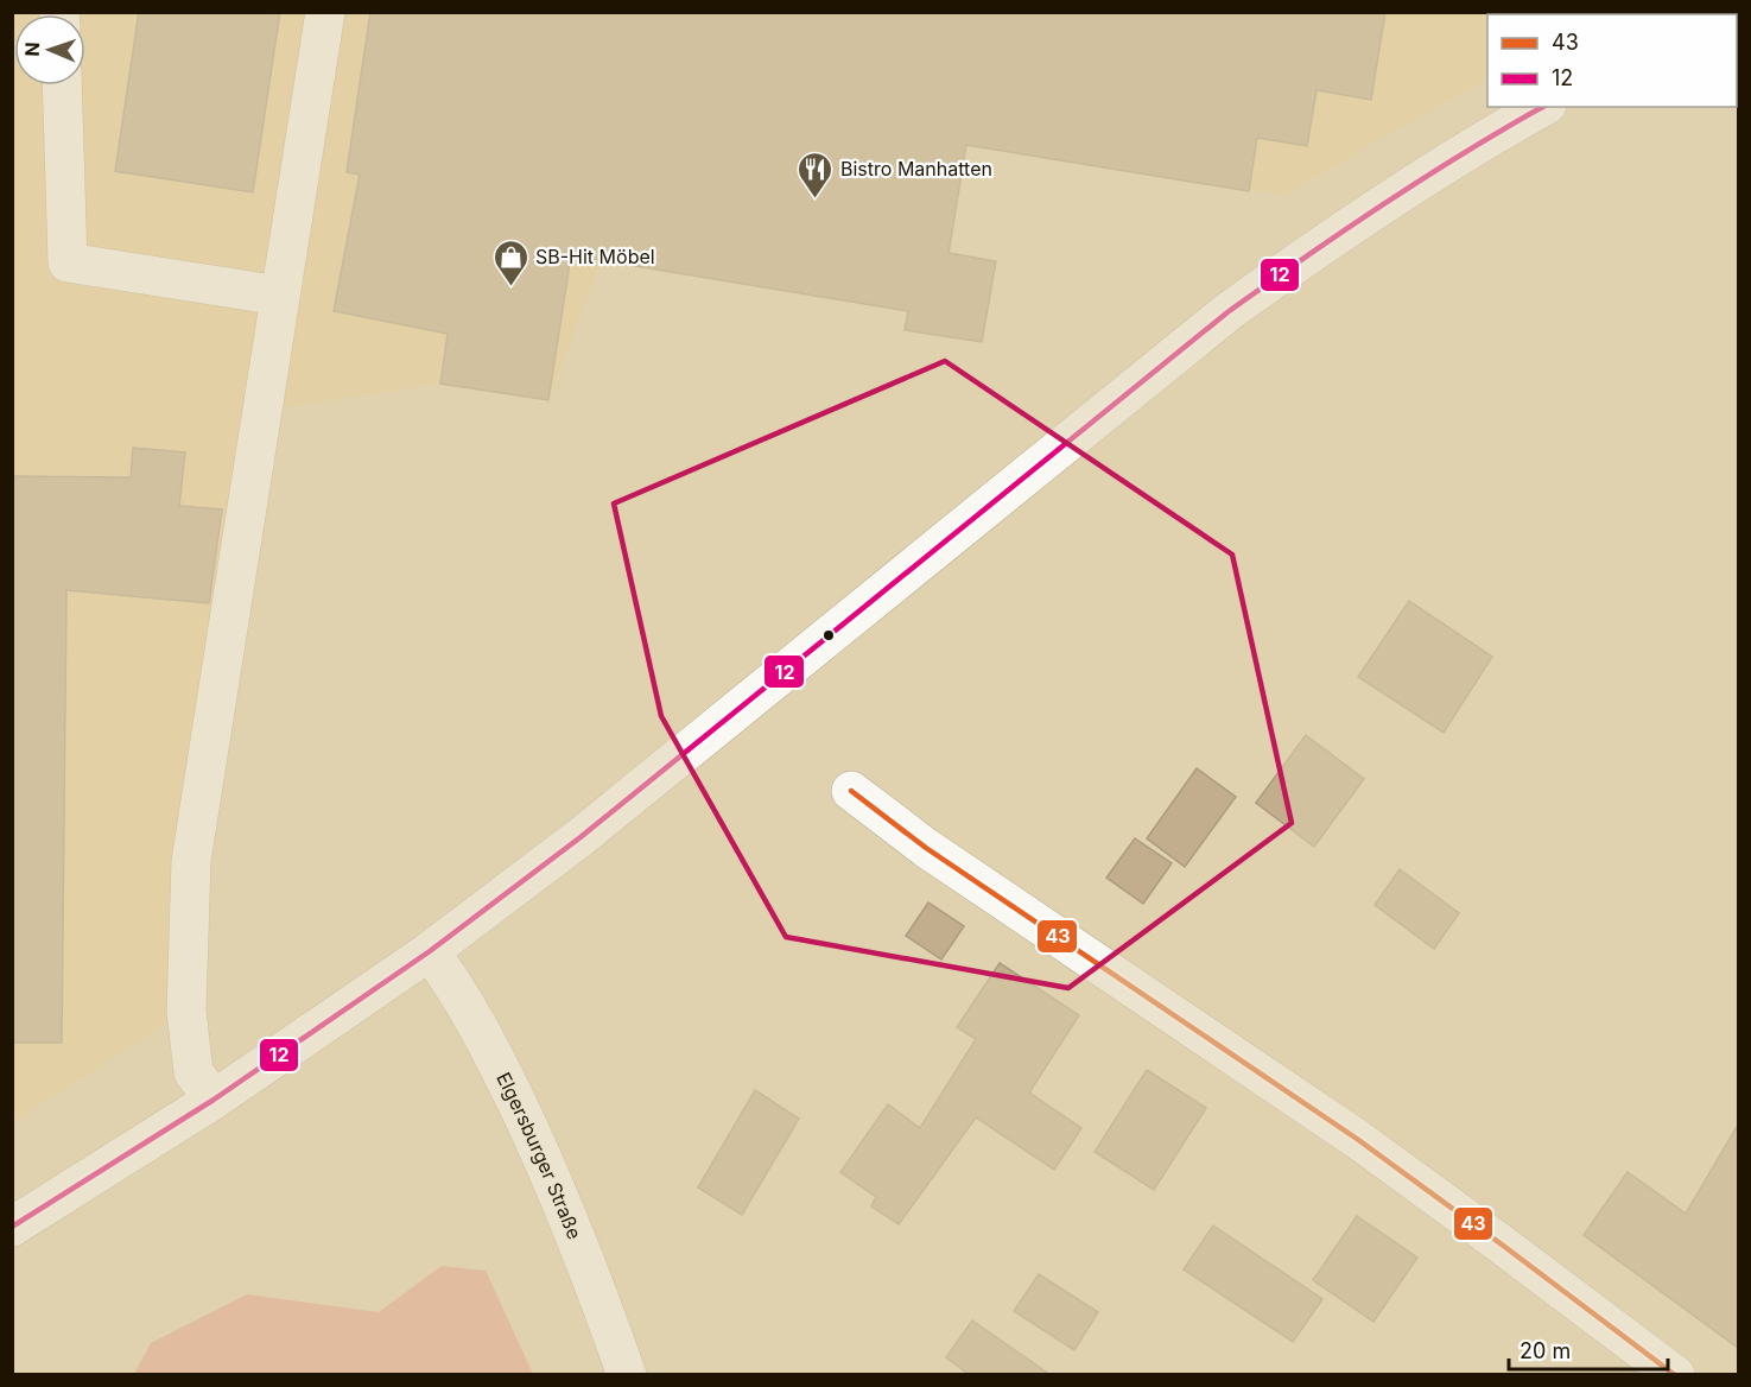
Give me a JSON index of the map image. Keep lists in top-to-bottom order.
{
  "streets": {
    "main road": ["Elgersburger Straße"]
  },
  "places": {
    "restaurant": ["Bistro Manhatten"],
    "shop": ["SB-Hit Möbel"]
  },
  "lines": ["transit line 12", "transit line 43"],
  "legend": ["43", "12"],
  "scale_bar": "20 m",
  "north": "left"
}
